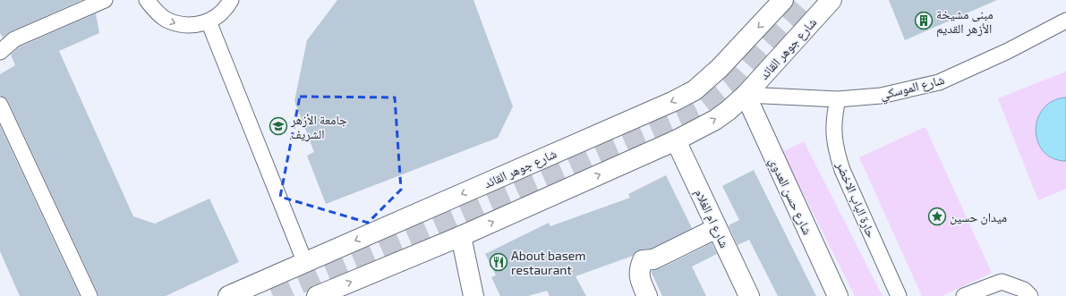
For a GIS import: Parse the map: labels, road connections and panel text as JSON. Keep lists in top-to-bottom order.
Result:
{
  "streets": {
    "main road": ["شارع جوهر القائد", "شارع حسن العدوي", "شارع ام الغلام"],
    "lane": ["شارع الموسكي", "حارة الباب الاخضر"]
  },
  "crossings": [
    ["شارع جوهر القائد", "شارع الموسكي"],
    ["شارع جوهر القائد", "شارع حسن العدوي"],
    ["شارع جوهر القائد", "شارع ام الغلام"],
    ["شارع الموسكي", "شارع حسن العدوي"],
    ["شارع الموسكي", "حارة الباب الاخضر"]
  ],
  "places": {
    "building": ["مبنى مشيخة الأزهر القديم"],
    "school or university": ["جامعة الأزهر الشريف"],
    "place": ["ميدان حسين"],
    "restaurant": ["About basem restaurant"]
  }
}
